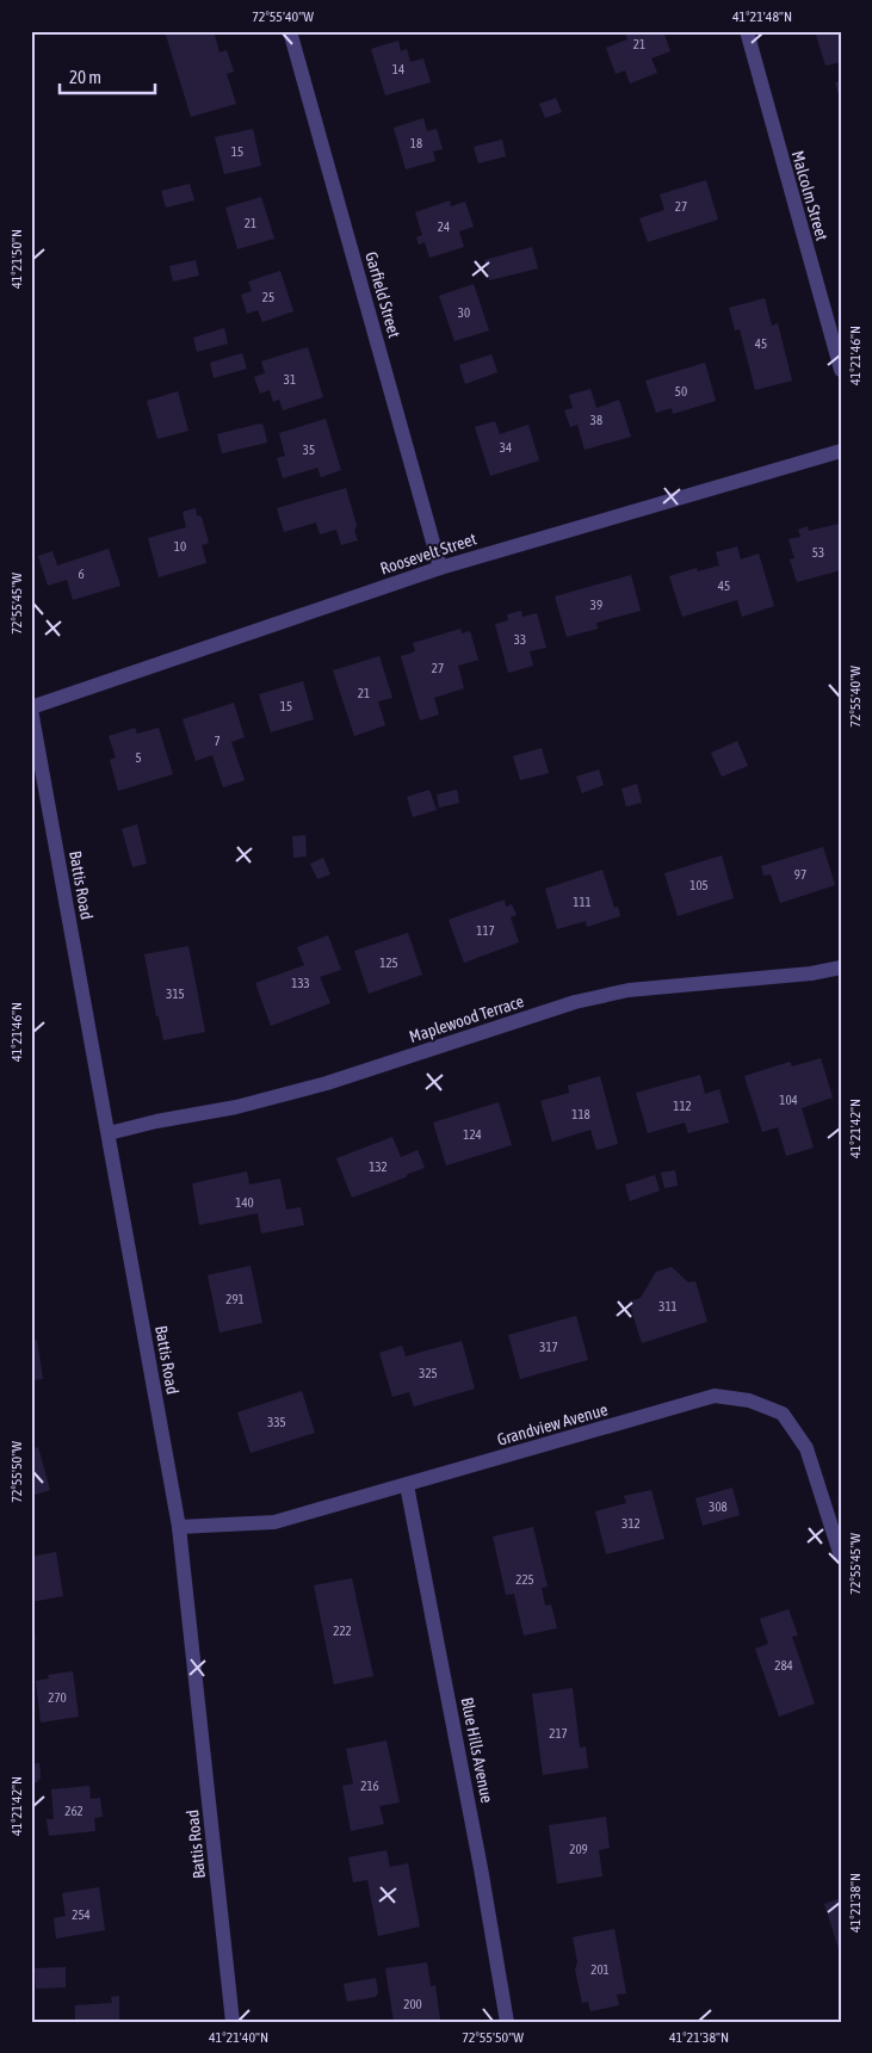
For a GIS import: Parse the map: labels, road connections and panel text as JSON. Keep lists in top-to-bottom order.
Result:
{
  "streets": {
    "street": [
      "Malcolm Street",
      "Garfield Street",
      "Roosevelt Street",
      "Battis Road",
      "Maplewood Terrace",
      "Grandview Avenue",
      "Blue Hills Avenue"
    ]
  },
  "crossings": [
    ["Garfield Street", "Roosevelt Street"],
    ["Roosevelt Street", "Battis Road"],
    ["Battis Road", "Maplewood Terrace"],
    ["Battis Road", "Grandview Avenue"],
    ["Grandview Avenue", "Blue Hills Avenue"]
  ],
  "house_numbers": [
    "21",
    "14",
    "18",
    "15",
    "27",
    "21",
    "24",
    "25",
    "30",
    "45",
    "31",
    "50",
    "38",
    "34",
    "35",
    "10",
    "53",
    "6",
    "45",
    "39",
    "33",
    "27",
    "21",
    "15",
    "7",
    "5",
    "97",
    "105",
    "111",
    "117",
    "125",
    "133",
    "315",
    "104",
    "112",
    "118",
    "124",
    "132",
    "140",
    "291",
    "311",
    "317",
    "325",
    "335",
    "308",
    "312",
    "225",
    "222",
    "284",
    "270",
    "217",
    "216",
    "262",
    "209",
    "254",
    "201",
    "200"
  ],
  "scale_bar": "20 m",
  "coordinates": [
    "72°55'40\"W",
    "41°21'48\"N",
    "41°21'50\"N",
    "41°21'46\"N",
    "72°55'45\"W",
    "41°21'42\"N",
    "72°55'50\"W",
    "41°21'38\"N",
    "41°21'40\"N"
  ]
}
